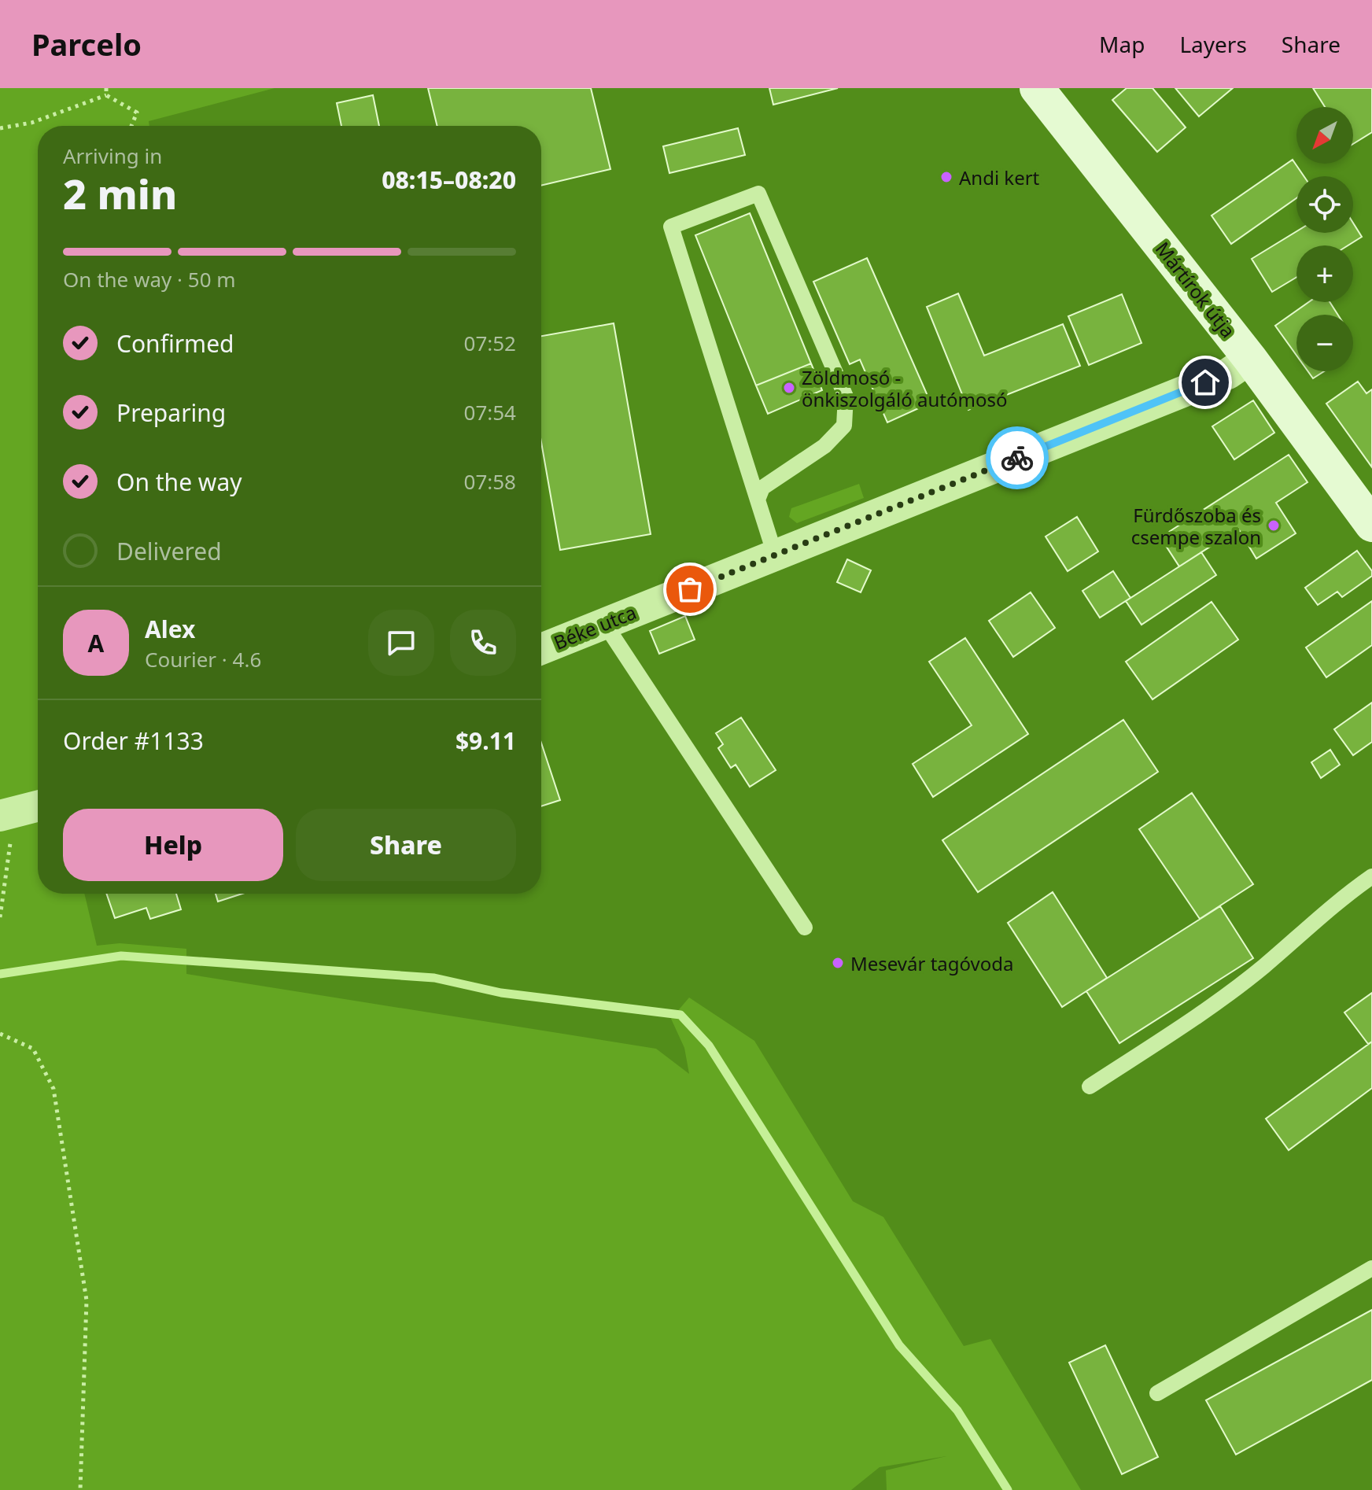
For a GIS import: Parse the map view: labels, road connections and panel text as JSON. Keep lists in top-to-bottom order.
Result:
{
  "streets": {
    "main road": ["Mártírok útja"],
    "street": ["Béke utca"]
  },
  "crossings": [
    ["Mártírok útja", "Béke utca"]
  ],
  "places": [
    "Andi kert",
    "Zöldmosó - önkiszolgáló autómosó",
    "Fürdőszoba és csempe szalon",
    "Mesevár tagóvoda"
  ],
  "north": "bottom left",
  "page": {
    "header": "Parcelo",
    "nav": ["Map", "Layers", "Share"],
    "map_buttons": ["+", "−"],
    "heading": ["2 min", "Arriving in", "08:15–08:20"],
    "panel": [
      "Alex",
      "Courier · 4.6",
      "Order #1133",
      "$9.11"
    ],
    "bar": "On the way · 50 m",
    "list": [
      ["Confirmed", "07:52"],
      ["Preparing", "07:54"],
      ["On the way", "07:58"],
      "Delivered"
    ],
    "round": "A",
    "buttons": ["Help", "Share"]
  }
}
